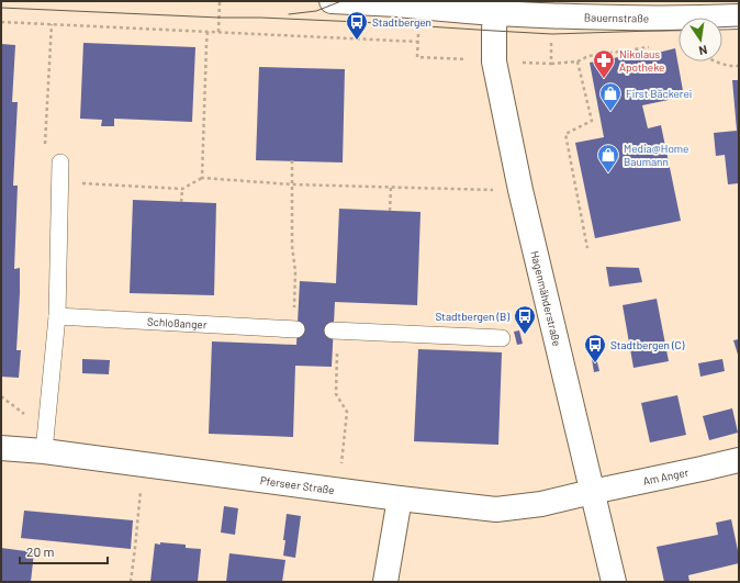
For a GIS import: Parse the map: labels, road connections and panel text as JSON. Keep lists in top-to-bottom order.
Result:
{
  "streets": {
    "street": [
      "Bauernstraße",
      "Hagenmähderstraße",
      "Am Anger",
      "Pferseer Straße"
    ],
    "lane": ["Schloßanger"]
  },
  "crossings": [
    ["Bauernstraße", "Hagenmähderstraße"],
    ["Hagenmähderstraße", "Am Anger"],
    ["Hagenmähderstraße", "Pferseer Straße"],
    ["Am Anger", "Pferseer Straße"]
  ],
  "places": {
    "bus stop": ["Stadtbergen", "Stadtbergen (B)", "Stadtbergen (C)"],
    "pharmacy": ["Nikolaus Apotheke"],
    "shop": ["First Bäckerei", "Media@Home Baumann"]
  },
  "scale_bar": "20 m",
  "north": "bottom"
}
